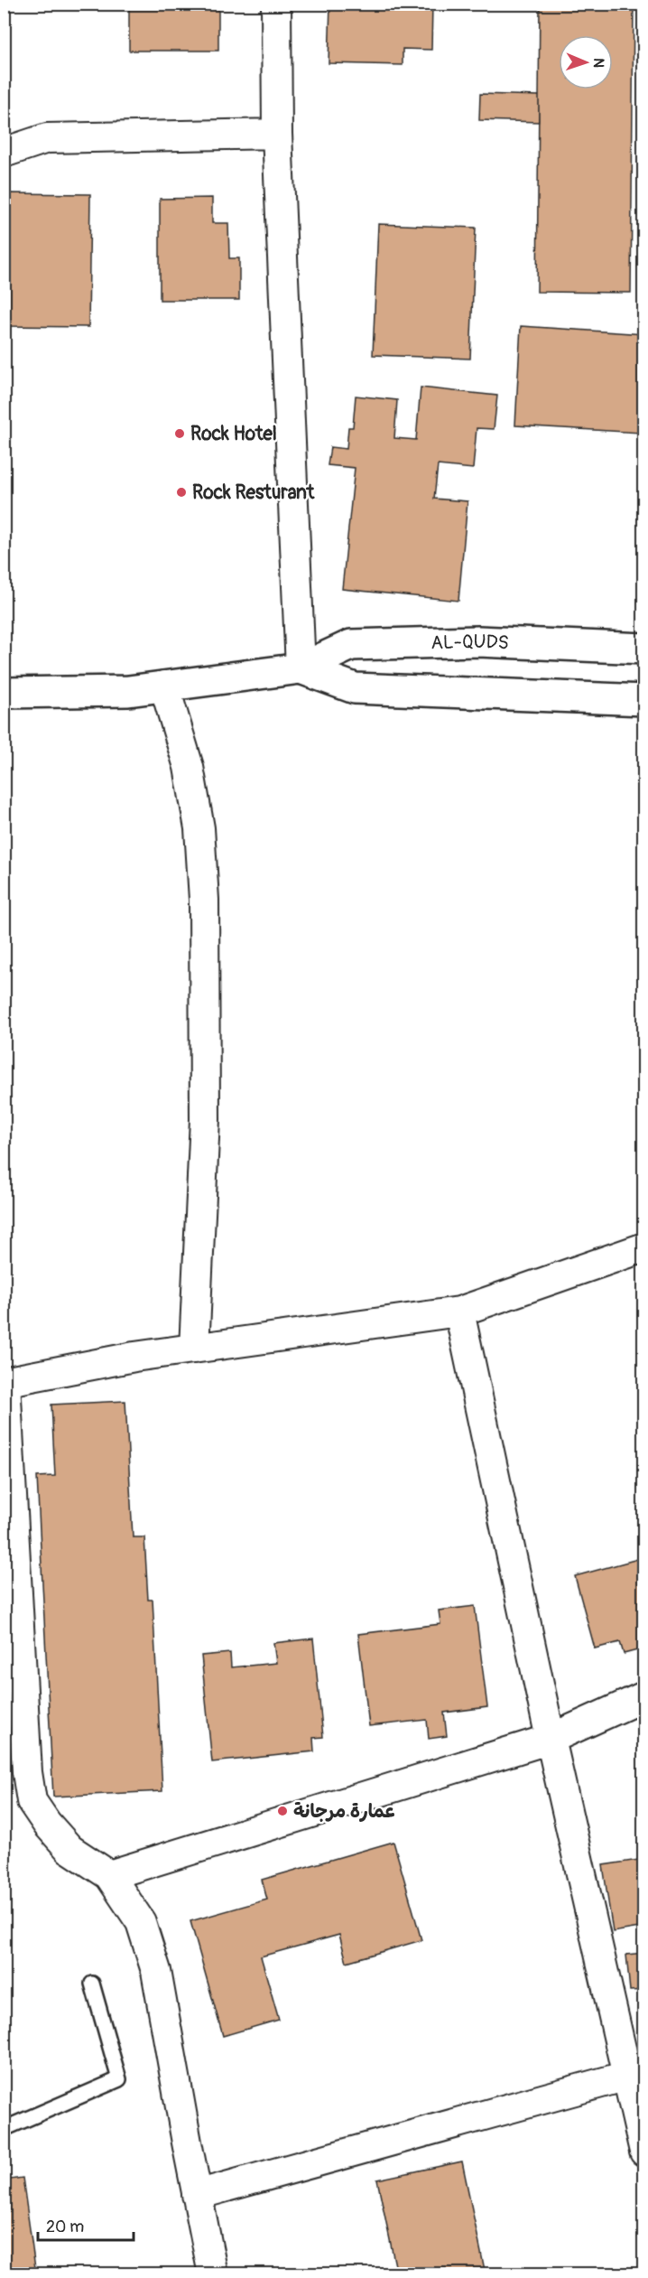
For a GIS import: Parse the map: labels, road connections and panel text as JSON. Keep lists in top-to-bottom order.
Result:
{
  "streets": {
    "street": ["AL-QUDS"]
  },
  "places": ["Rock Hotel", "Rock Resturant", "عمارة مرجانة"],
  "scale_bar": "20 m",
  "north": "right"
}
